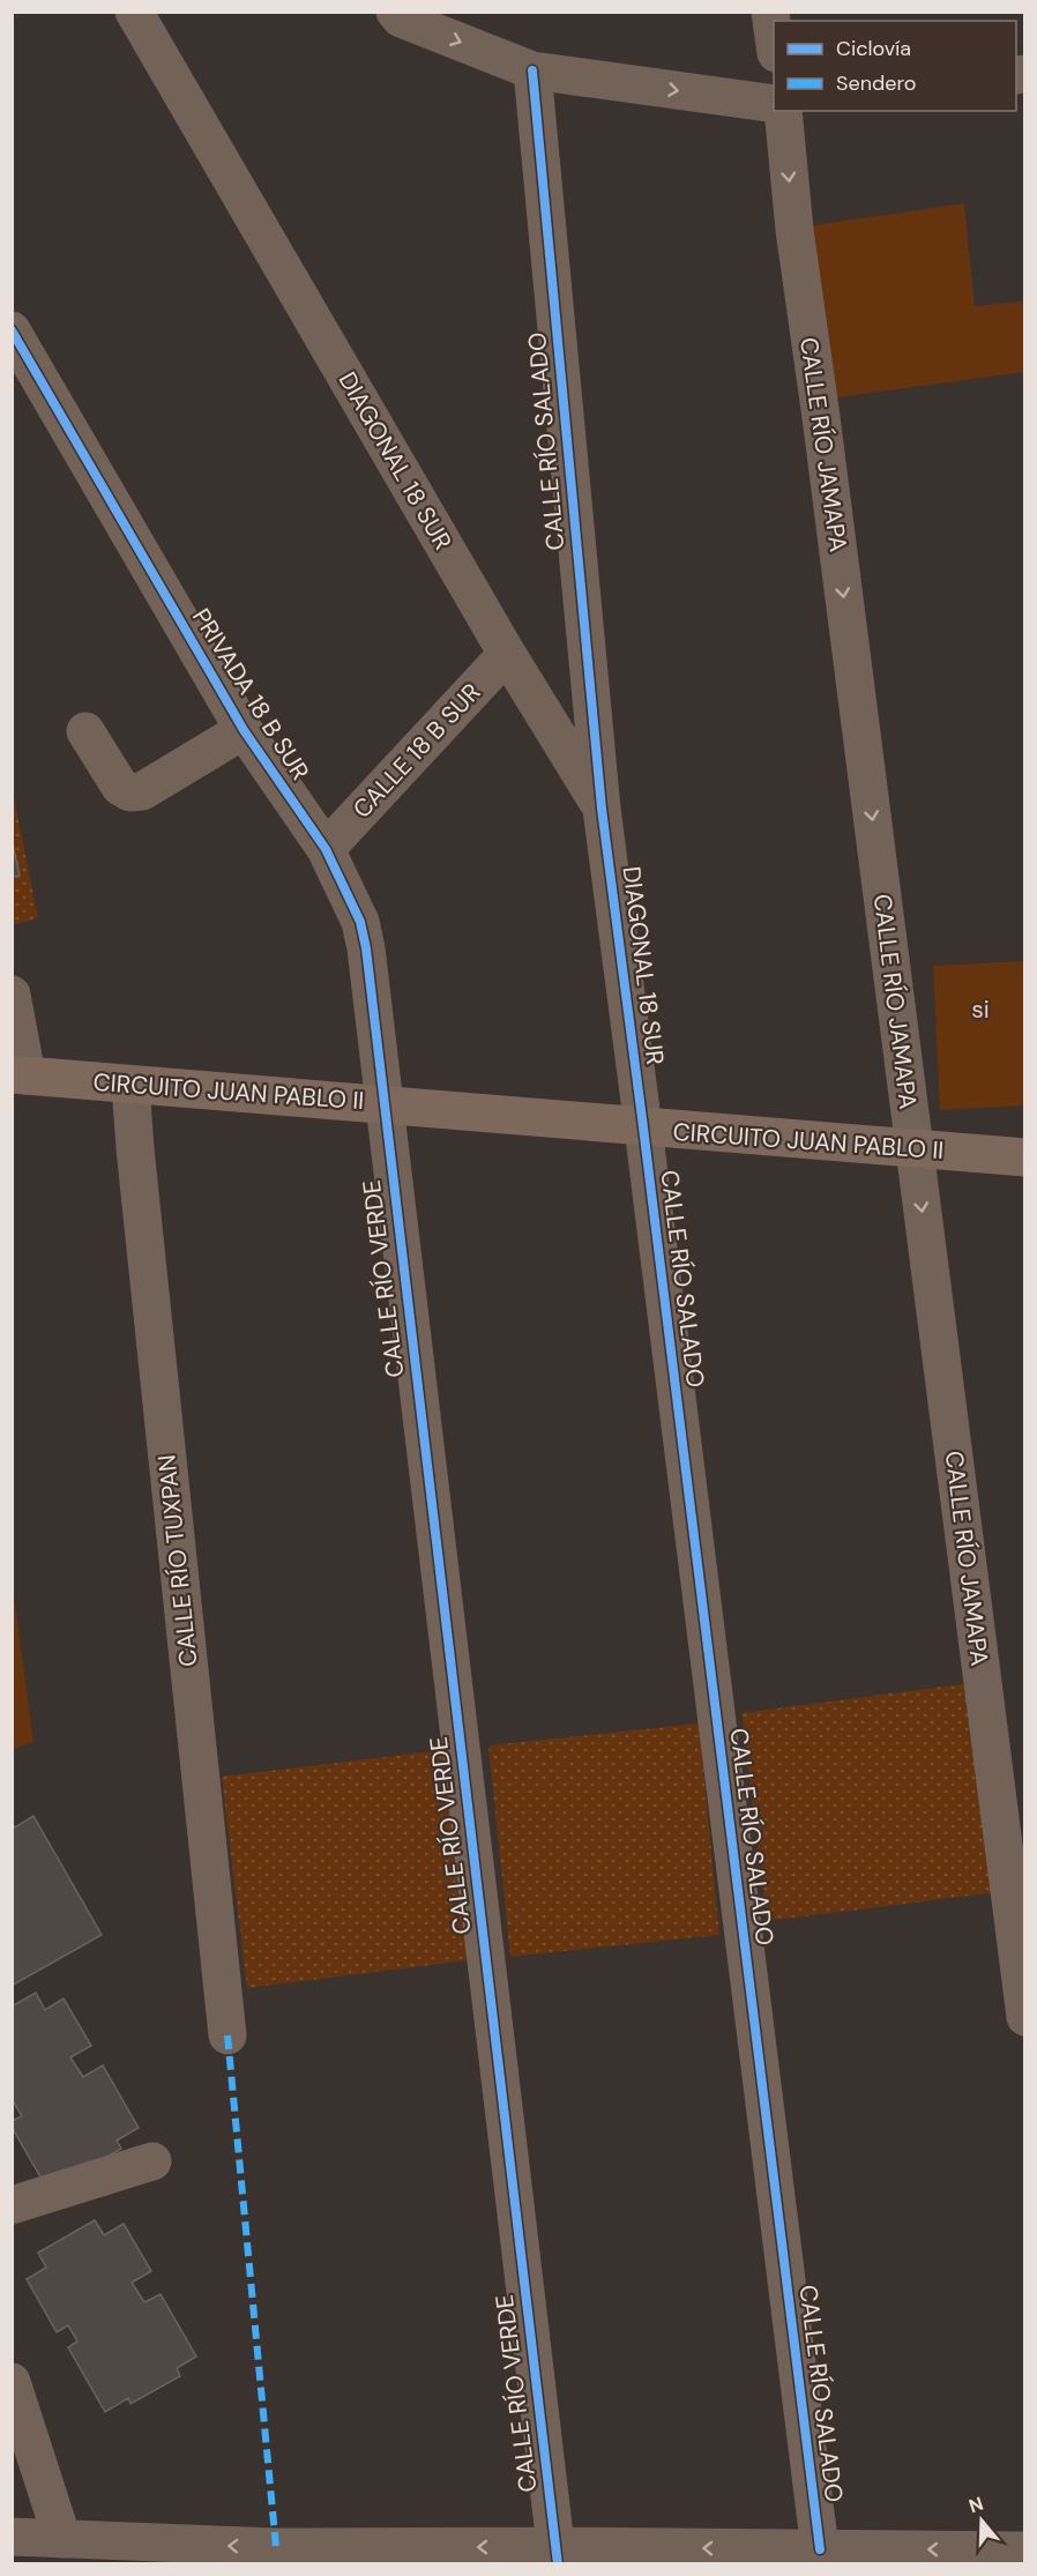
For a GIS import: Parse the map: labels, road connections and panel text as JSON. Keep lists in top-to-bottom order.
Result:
{
  "streets": {
    "main road": ["CIRCUITO JUAN PABLO II"],
    "street": [
      "CALLE RÍO SALADO",
      "CALLE RÍO JAMAPA",
      "DIAGONAL 18 SUR",
      "PRIVADA 18 B SUR",
      "CALLE 18 B SUR",
      "CALLE RÍO VERDE",
      "CALLE RÍO TUXPAN"
    ]
  },
  "crossings": [
    ["CALLE RÍO SALADO", "DIAGONAL 18 SUR"],
    ["CALLE RÍO SALADO", "CIRCUITO JUAN PABLO II"],
    ["CALLE RÍO JAMAPA", "CIRCUITO JUAN PABLO II"],
    ["DIAGONAL 18 SUR", "CALLE 18 B SUR"],
    ["DIAGONAL 18 SUR", "CIRCUITO JUAN PABLO II"],
    ["PRIVADA 18 B SUR", "CALLE 18 B SUR"],
    ["PRIVADA 18 B SUR", "CIRCUITO JUAN PABLO II"],
    ["PRIVADA 18 B SUR", "CALLE RÍO VERDE"],
    ["CIRCUITO JUAN PABLO II", "CALLE RÍO VERDE"],
    ["CIRCUITO JUAN PABLO II", "CALLE RÍO TUXPAN"]
  ],
  "one_way": ["CALLE RÍO JAMAPA"],
  "parks": ["si"],
  "legend": ["Ciclovía", "Sendero"],
  "north": "top"
}
